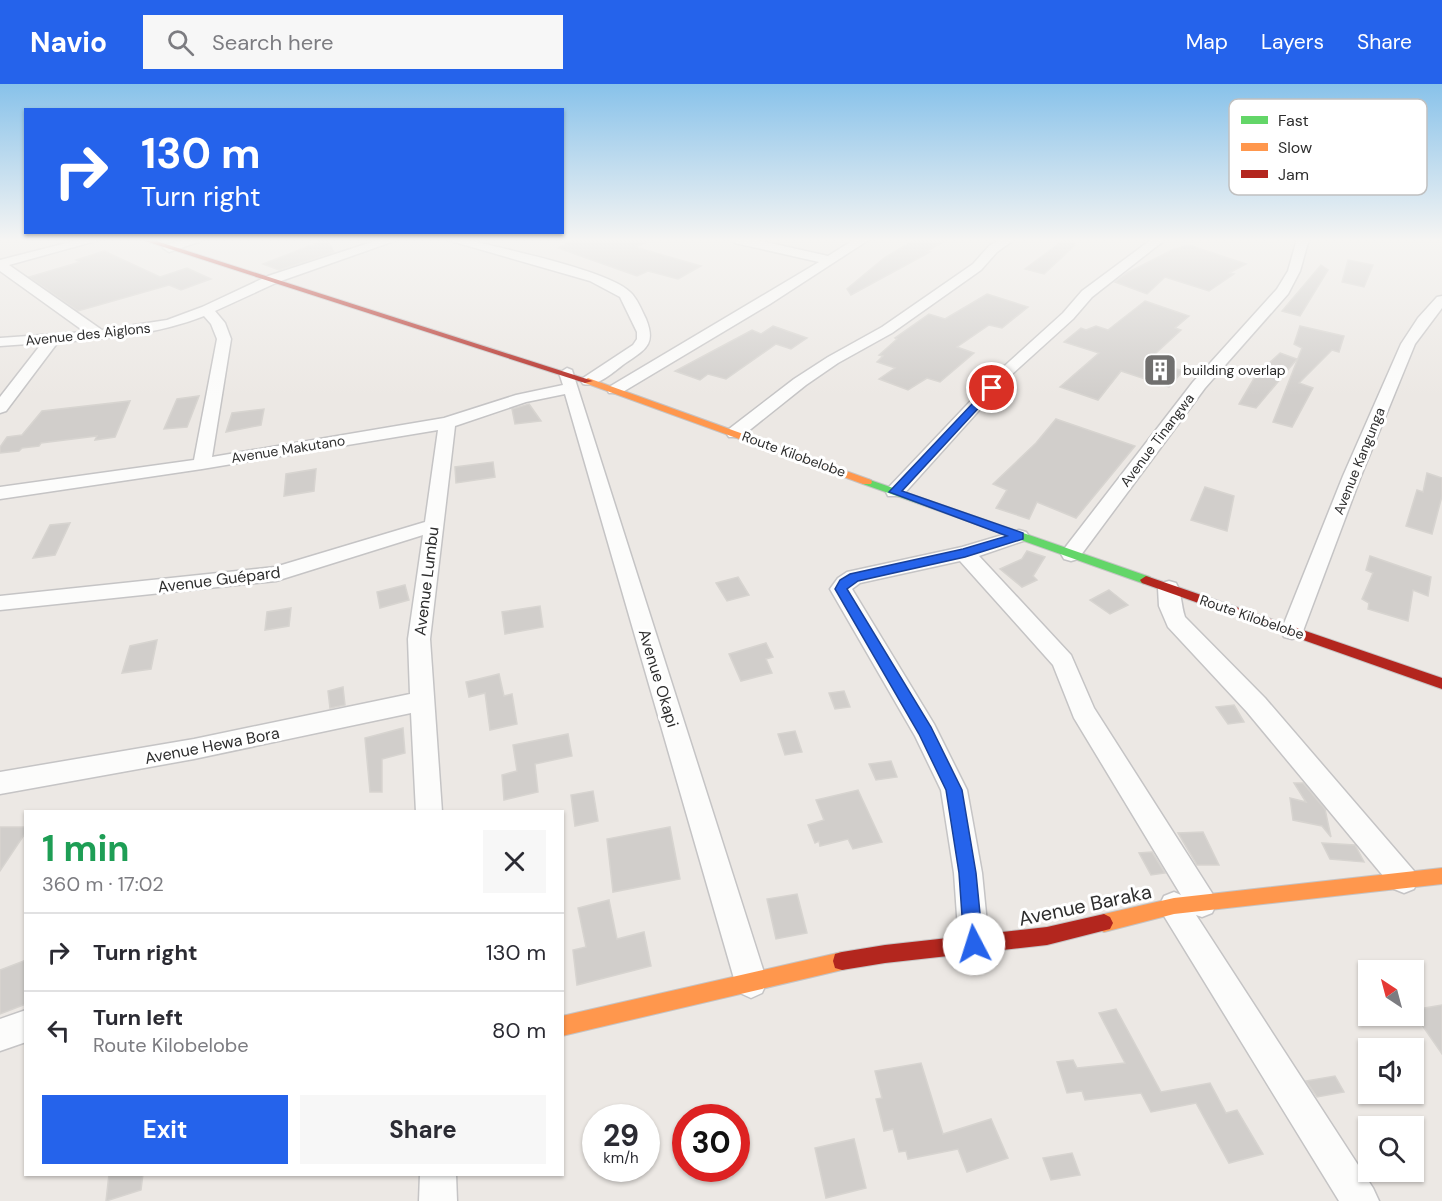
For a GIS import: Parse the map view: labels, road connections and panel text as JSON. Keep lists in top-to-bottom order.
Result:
{
  "streets": {
    "street": [
      "Avenue des Aiglons",
      "Avenue Tinangwa",
      "Avenue Makutano",
      "Route Kilobelobe",
      "Avenue Kangunga",
      "Avenue Guépard",
      "Avenue Lumbu",
      "Avenue Okapi",
      "Avenue Hewa Bora",
      "Avenue Baraka"
    ]
  },
  "crossings": [
    ["Avenue Tinangwa", "Route Kilobelobe"],
    ["Avenue Makutano", "Route Kilobelobe"],
    ["Avenue Makutano", "Avenue Lumbu"],
    ["Avenue Makutano", "Avenue Okapi"],
    ["Route Kilobelobe", "Avenue Kangunga"],
    ["Route Kilobelobe", "Avenue Okapi"],
    ["Avenue Guépard", "Avenue Lumbu"],
    ["Avenue Lumbu", "Avenue Hewa Bora"],
    ["Avenue Okapi", "Avenue Baraka"]
  ],
  "places": {
    "building": ["building overlap"]
  },
  "legend": ["Fast", "Slow", "Jam"],
  "north": "top left",
  "page": {
    "header": "Navio",
    "search": "Search here",
    "nav": ["Map", "Layers", "Share"],
    "turn": ["130 m", "Turn right"],
    "heading": ["1 min", "360 m · 17:02"],
    "list": [
      {
        "name": "Turn right",
        "value": "130 m"
      },
      {
        "name": "Turn left",
        "note": "Route Kilobelobe",
        "value": "80 m"
      }
    ],
    "buttons": ["Exit", "Share"],
    "speed": "29 km/h",
    "limit": "30"
  }
}
